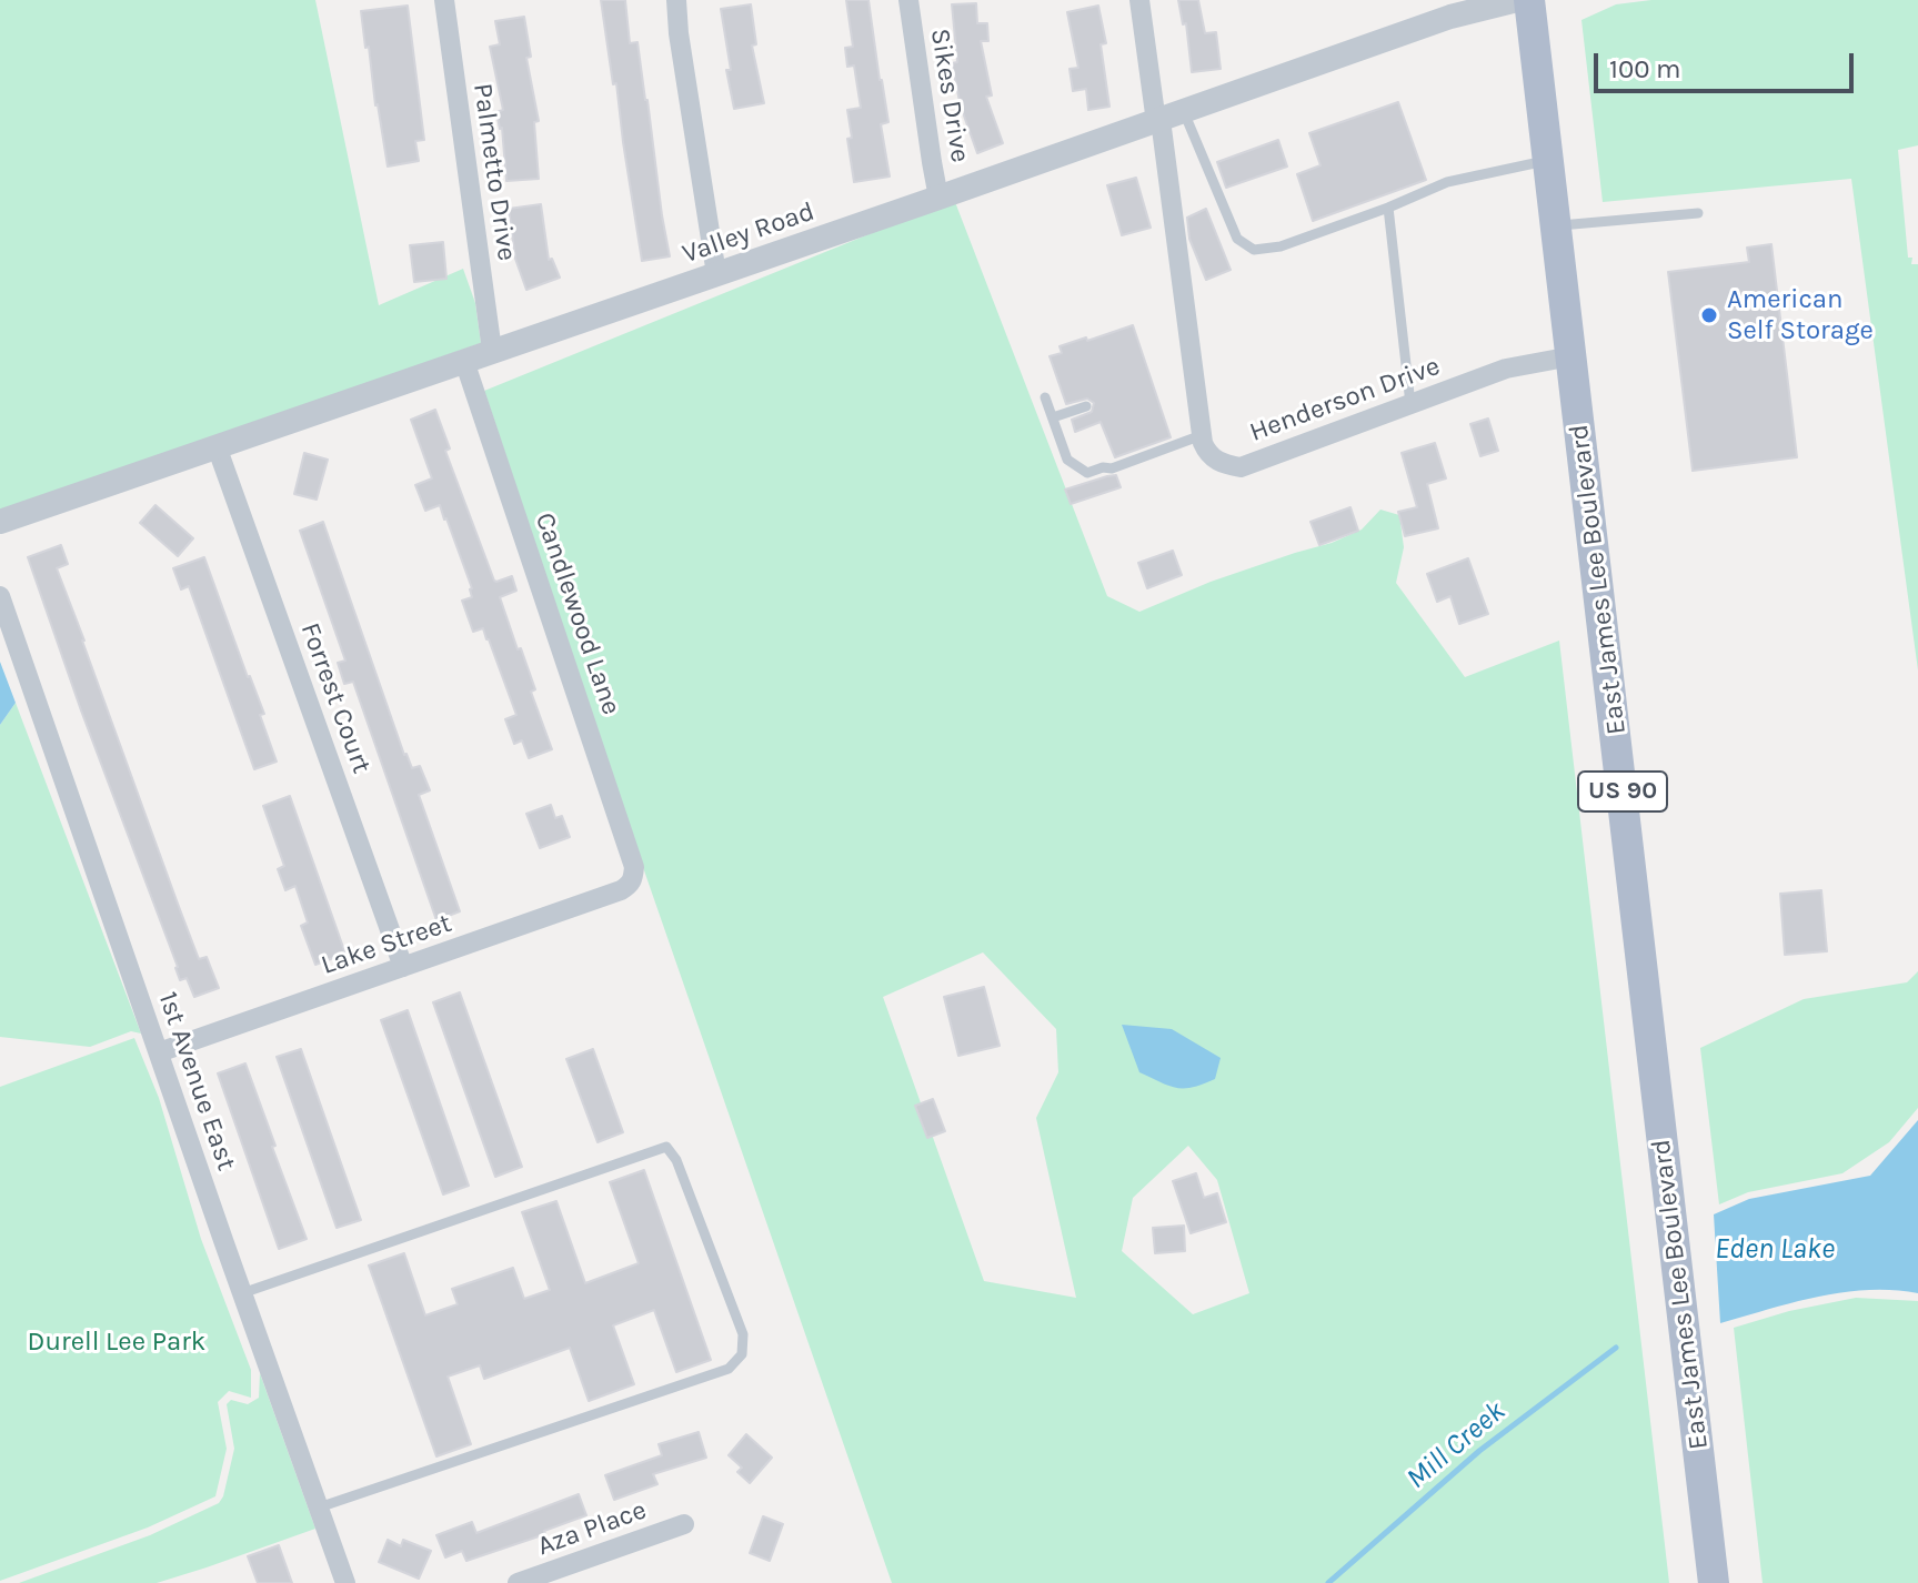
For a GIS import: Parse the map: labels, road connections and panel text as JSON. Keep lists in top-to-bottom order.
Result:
{
  "streets": {
    "main road": ["East James Lee Boulevard", "US 90"],
    "street": [
      "Sikes Drive",
      "Palmetto Drive",
      "Valley Road",
      "Henderson Drive",
      "Candlewood Lane",
      "Forrest Court",
      "Lake Street",
      "1st Avenue East",
      "Aza Place"
    ]
  },
  "crossings": [
    ["Sikes Drive", "Valley Road"],
    ["Palmetto Drive", "Valley Road"],
    ["Valley Road", "Candlewood Lane"],
    ["Valley Road", "Forrest Court"],
    ["Henderson Drive", "East James Lee Boulevard"],
    ["Candlewood Lane", "Lake Street"],
    ["Forrest Court", "Lake Street"],
    ["Lake Street", "1st Avenue East"]
  ],
  "water": ["Eden Lake", "Mill Creek"],
  "parks": ["Durell Lee Park"],
  "places": ["American Self Storage"],
  "scale_bar": "100 m"
}
